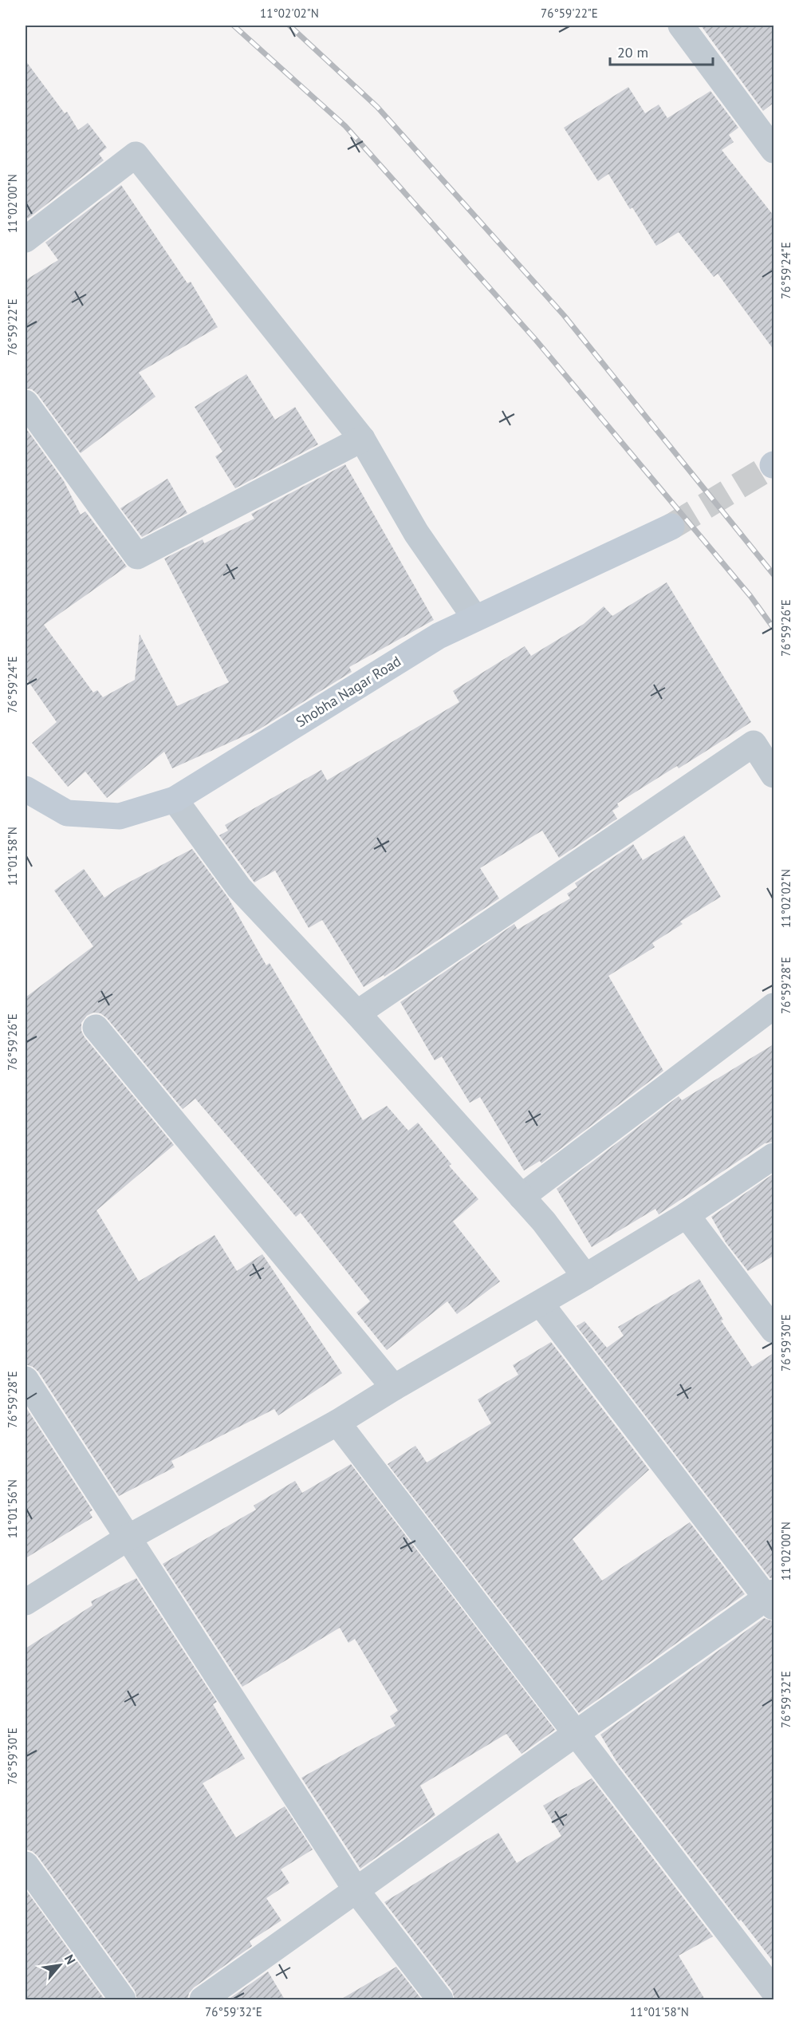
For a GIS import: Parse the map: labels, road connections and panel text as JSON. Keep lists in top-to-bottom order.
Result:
{
  "streets": {
    "street": ["Shobha Nagar Road"]
  },
  "scale_bar": "20 m",
  "north": "top right",
  "coordinates": [
    "11°02'02\"N",
    "76°59'22\"E",
    "11°02'00\"N",
    "76°59'24\"E",
    "76°59'26\"E",
    "11°01'58\"N",
    "76°59'28\"E",
    "76°59'30\"E",
    "11°01'56\"N",
    "76°59'32\"E"
  ]
}
